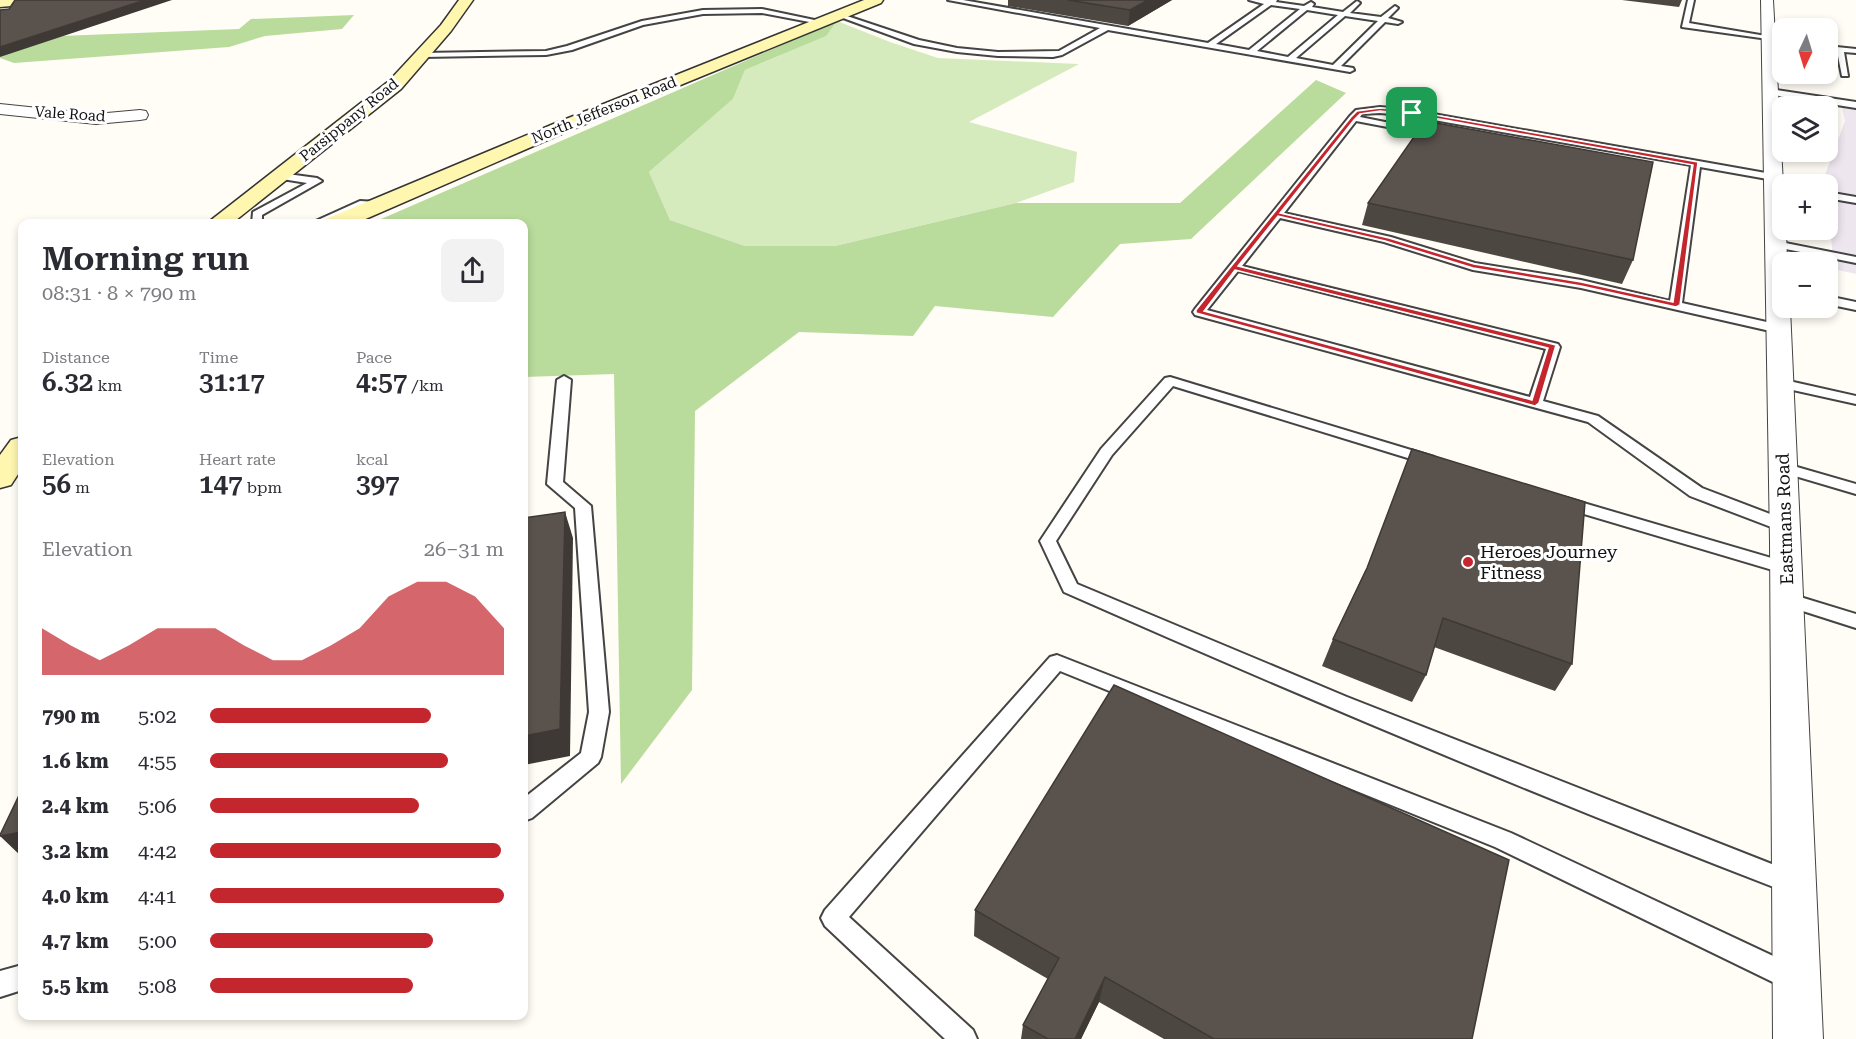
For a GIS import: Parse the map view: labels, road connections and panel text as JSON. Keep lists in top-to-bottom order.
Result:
{
  "streets": {
    "street": [
      "North Jefferson Road",
      "Vale Road",
      "Parsippany Road",
      "Eastmans Road"
    ]
  },
  "places": ["Heroes Journey Fitness"],
  "north": "bottom",
  "page": {
    "map_buttons": ["+", "−"],
    "heading": ["Morning run", "08:31 · 8 × 790 m"],
    "stats": [
      ["Distance", "6.32 km"],
      ["Time", "31:17"],
      ["Pace", "4:57 /km"],
      ["Elevation", "56 m"],
      ["Heart rate", "147 bpm"],
      ["kcal", "397"]
    ],
    "chart": ["Elevation", "26–31 m"],
    "list": [
      {
        "name": "790 m",
        "note": "5:02"
      },
      {
        "name": "1.6 km",
        "note": "4:55"
      },
      {
        "name": "2.4 km",
        "note": "5:06"
      },
      {
        "name": "3.2 km",
        "note": "4:42"
      },
      {
        "name": "4.0 km",
        "note": "4:41"
      },
      {
        "name": "4.7 km",
        "note": "5:00"
      },
      {
        "name": "5.5 km",
        "note": "5:08"
      }
    ]
  }
}
